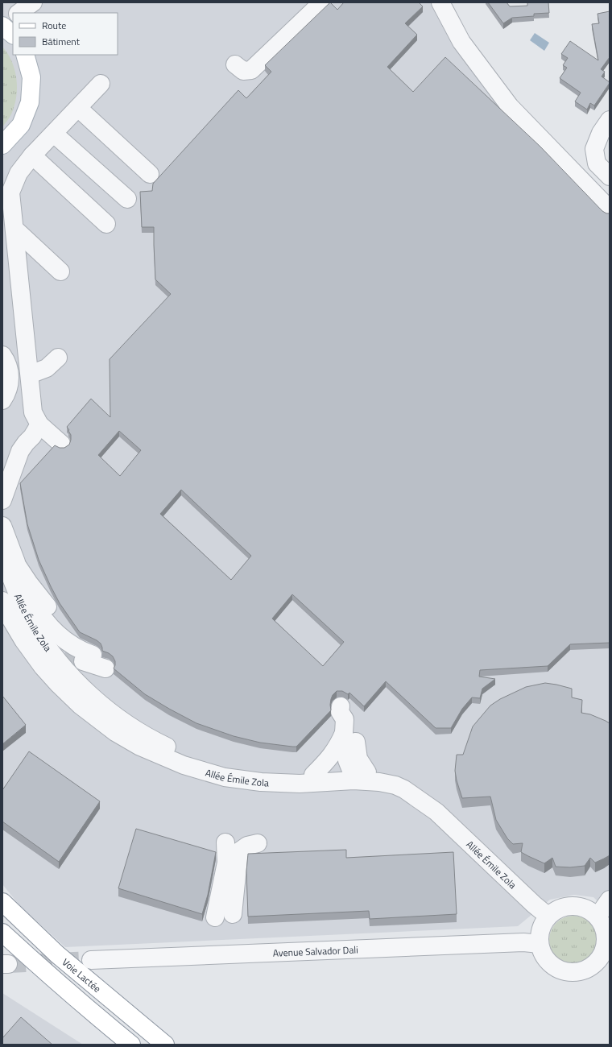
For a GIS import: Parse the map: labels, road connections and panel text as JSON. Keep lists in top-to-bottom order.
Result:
{
  "streets": {
    "main road": ["Voie Lactée"],
    "street": ["Allée Émile Zola", "Avenue Salvador Dali"]
  },
  "crossings": [
    ["Allée Émile Zola", "Avenue Salvador Dali"]
  ],
  "legend": ["Route", "Bâtiment"]
}
